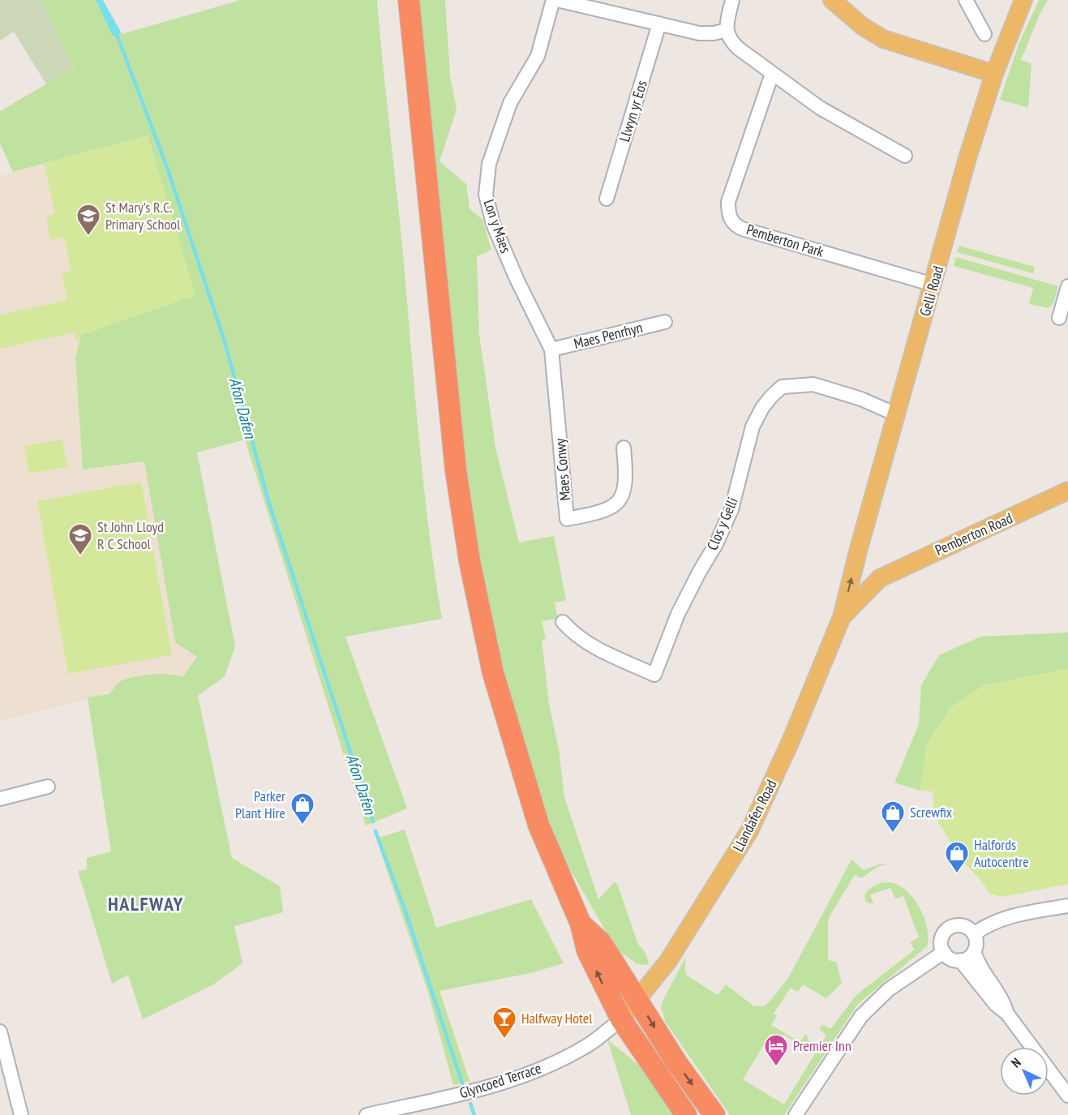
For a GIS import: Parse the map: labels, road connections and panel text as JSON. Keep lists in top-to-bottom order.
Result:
{
  "streets": {
    "main road": ["Gelli Road", "Pemberton Road", "Llandafen Road"],
    "street": [
      "Llwyn yr Eos",
      "Lon y Maes",
      "Pemberton Park",
      "Maes Penrhyn",
      "Maes Conwy",
      "Clos y Gelli",
      "Glyncoed Terrace"
    ]
  },
  "crossings": [
    ["Lon y Maes", "Maes Penrhyn"],
    ["Lon y Maes", "Maes Conwy"],
    ["Pemberton Park", "Gelli Road"],
    ["Gelli Road", "Clos y Gelli"],
    ["Gelli Road", "Llandafen Road"],
    ["Llandafen Road", "Glyncoed Terrace"]
  ],
  "districts": ["HALFWAY"],
  "water": ["Afon Dafen"],
  "places": {
    "school or university": ["St Mary's R.C. Primary School", "St John Lloyd R C School"],
    "shop": ["Parker Plant Hire", "Screwfix", "Halfords Autocentre"],
    "bar": ["Halfway Hotel"],
    "hotel": ["Premier Inn"]
  },
  "north": "top left"
}
